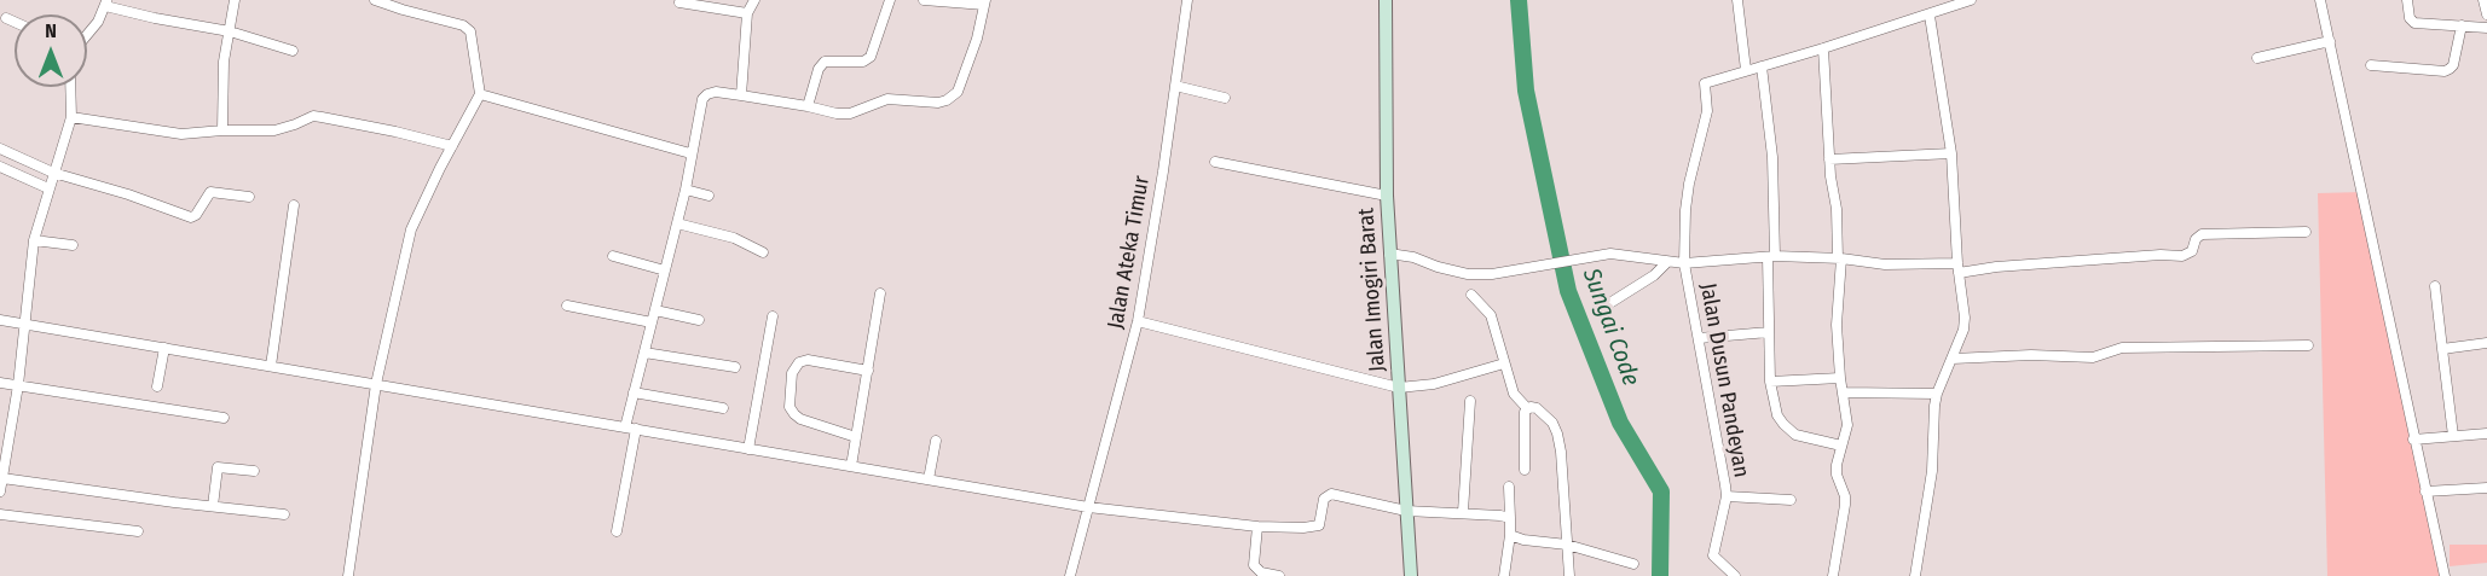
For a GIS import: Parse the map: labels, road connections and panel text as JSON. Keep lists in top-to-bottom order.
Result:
{
  "streets": {
    "main road": ["Jalan Imogiri Barat"],
    "street": ["Jalan Ateka Timur", "Jalan Dusun Pandeyan"]
  },
  "crossings": [
    ["Jalan Imogiri Barat", "Jalan Dusun Pandeyan"]
  ],
  "water": ["Sungai Code"],
  "north": "top"
}
